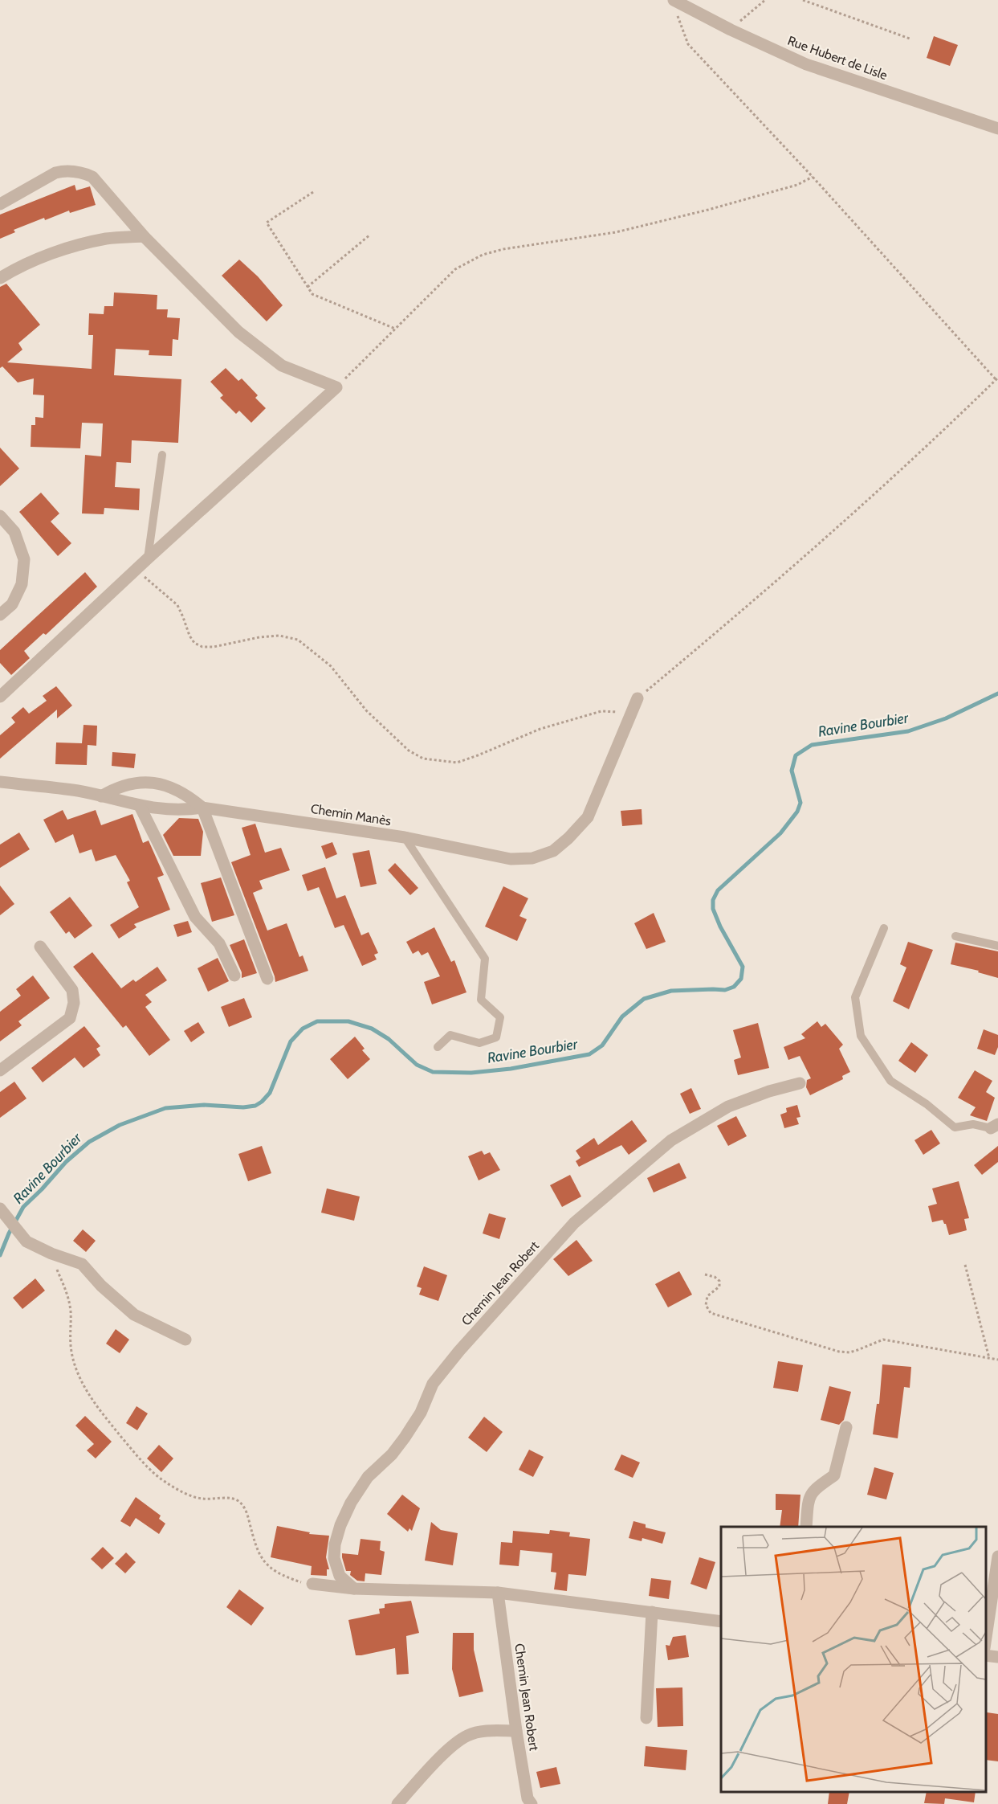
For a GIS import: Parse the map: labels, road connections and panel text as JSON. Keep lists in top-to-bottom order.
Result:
{
  "streets": {
    "street": ["Rue Hubert de Lisle", "Chemin Manès", "Chemin Jean Robert"]
  },
  "water": ["Ravine Bourbier"]
}
